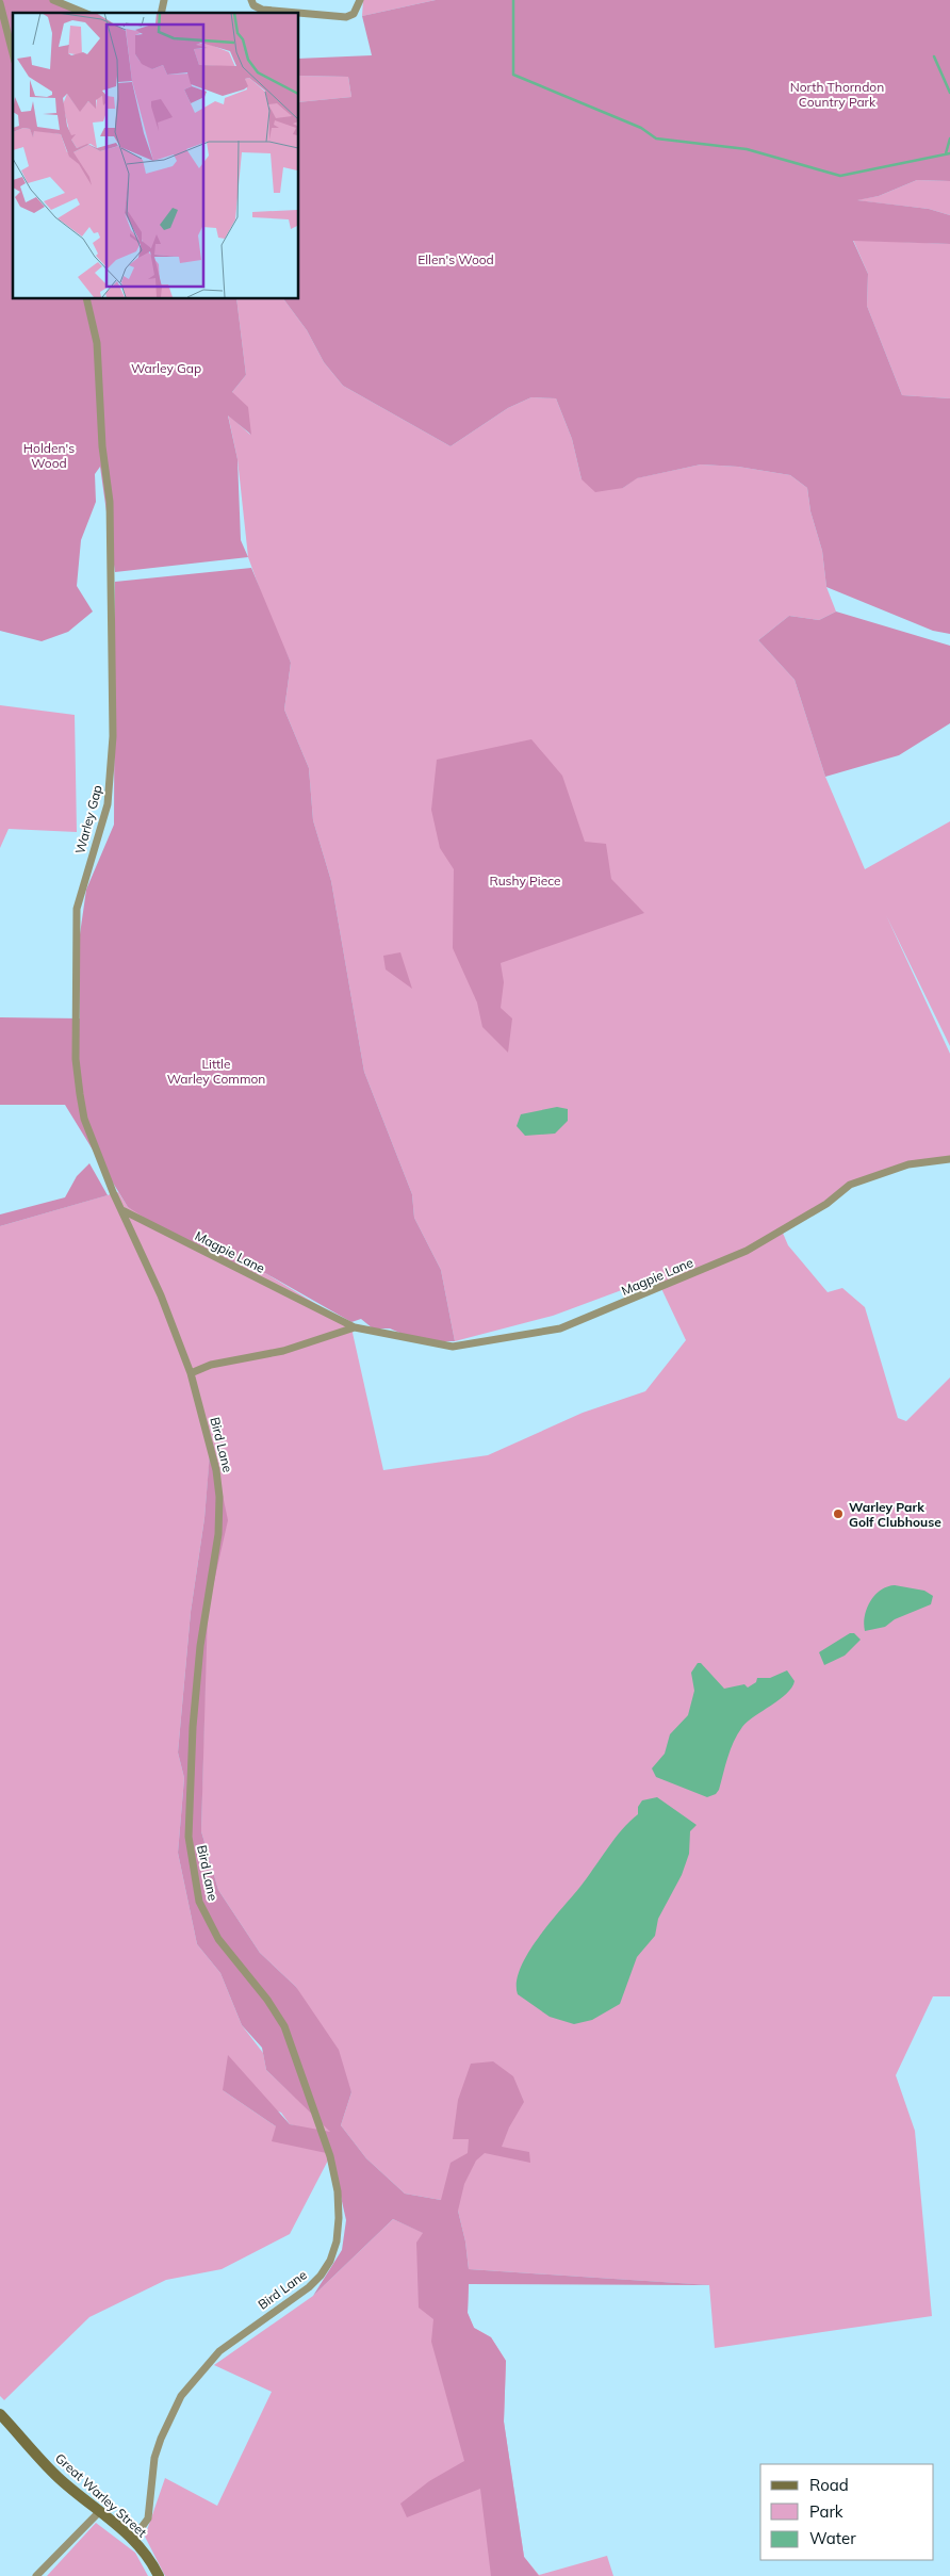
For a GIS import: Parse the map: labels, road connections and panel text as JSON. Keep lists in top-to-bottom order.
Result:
{
  "streets": {
    "main road": ["Great Warley Street"],
    "street": ["Warley Gap", "Magpie Lane", "Bird Lane"]
  },
  "crossings": [
    ["Warley Gap", "Magpie Lane"],
    ["Warley Gap", "Bird Lane"],
    ["Magpie Lane", "Bird Lane"],
    ["Bird Lane", "Great Warley Street"]
  ],
  "parks": [
    "North Thorndon Country Park",
    "Ellen's Wood",
    "Warley Gap",
    "Holden's Wood",
    "Rushy Piece",
    "Little Warley Common"
  ],
  "places": ["Warley Park Golf Clubhouse"],
  "legend": ["Road", "Park", "Water"]
}
